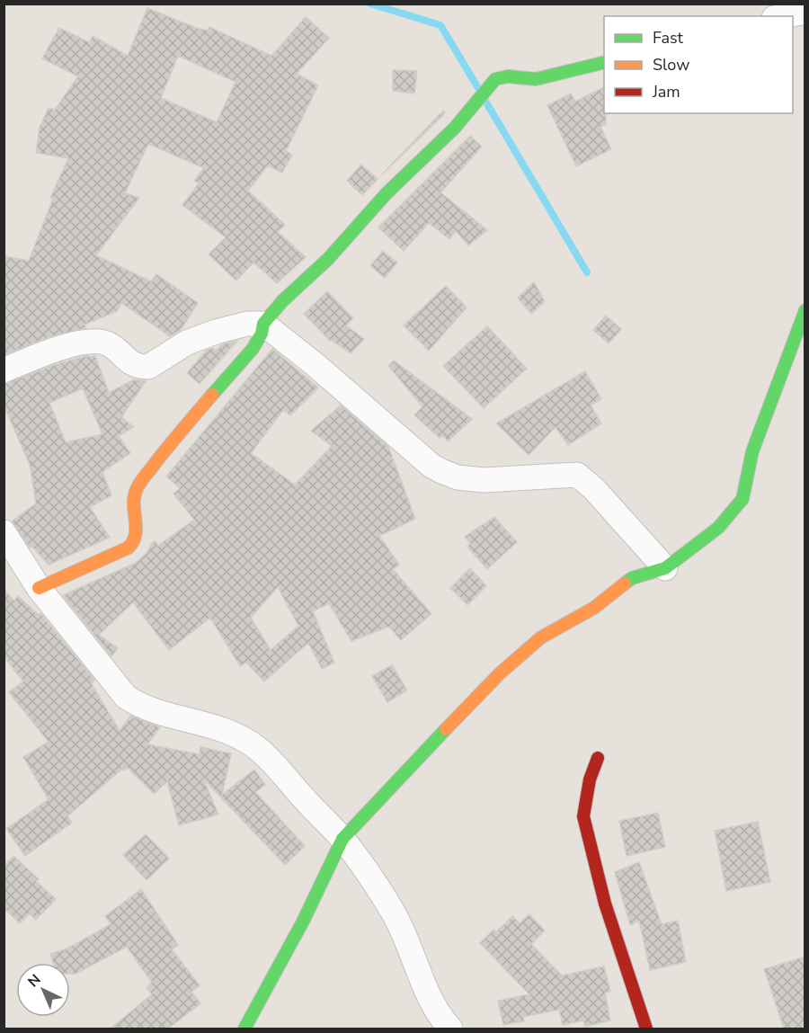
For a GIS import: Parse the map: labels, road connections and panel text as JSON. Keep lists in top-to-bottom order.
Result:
{
  "legend": ["Fast", "Slow", "Jam"],
  "north": "top left"
}
